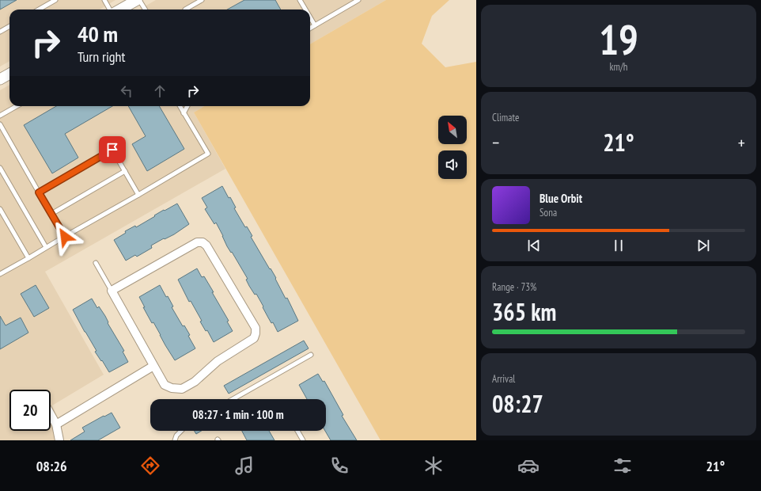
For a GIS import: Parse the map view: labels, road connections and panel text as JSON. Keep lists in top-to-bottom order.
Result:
{
  "north": "top left",
  "page": {
    "tile": [
      ["19", "km/h"],
      "Climate",
      ["Range · 73%", "365 km"],
      ["Arrival", "08:27"]
    ],
    "turn": ["40 m", "Turn right"],
    "heat": ["−", "21°", "+"],
    "song": ["Blue Orbit", "Sona"],
    "limit": "20",
    "trip": "08:27 · 1 min · 100 m",
    "tabs": ["08:26", "21°"]
  }
}
